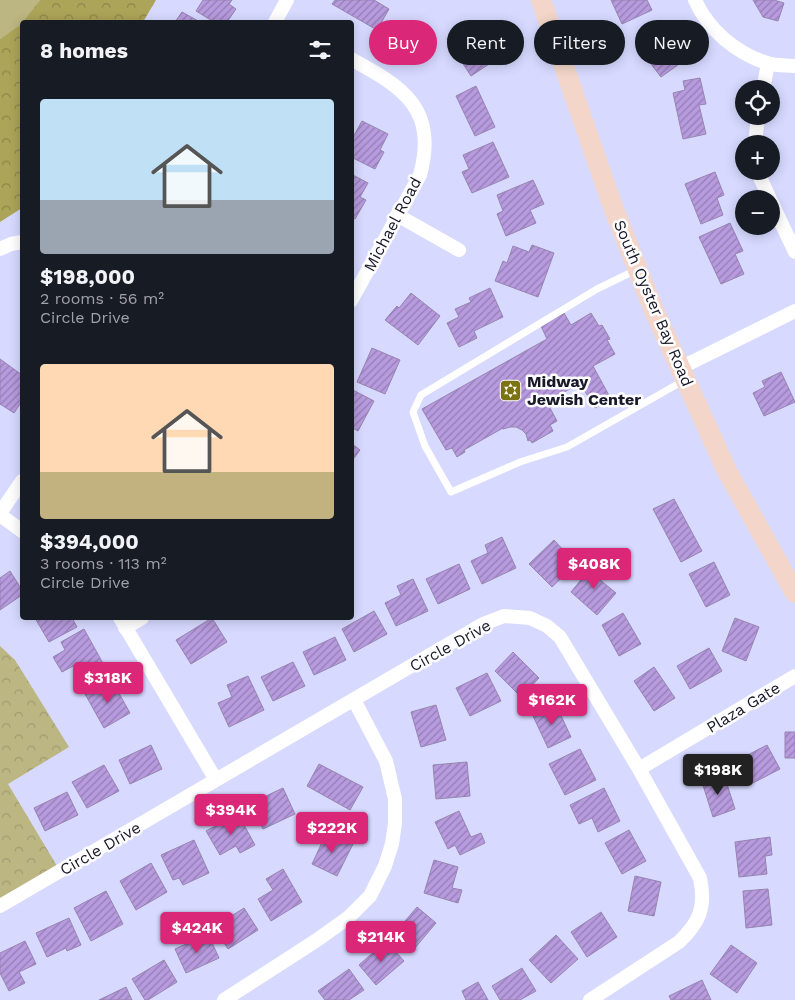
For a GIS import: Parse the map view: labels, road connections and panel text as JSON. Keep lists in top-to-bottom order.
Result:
{
  "streets": {
    "main road": ["South Oyster Bay Road"],
    "street": ["Michael Road", "Circle Drive", "Plaza Gate"]
  },
  "crossings": [
    ["Circle Drive", "Plaza Gate"]
  ],
  "places": {
    "synagogue": ["Midway Jewish Center"]
  },
  "page": {
    "chip": [
      "Buy",
      "Rent",
      "Filters",
      "New"
    ],
    "heading": "8 homes",
    "map_buttons": ["+", "−"],
    "list": [
      {
        "name": "$198,000",
        "note": "2 rooms · 56 m² · Circle Drive"
      },
      {
        "name": "$394,000",
        "note": "3 rooms · 113 m² · Circle Drive"
      }
    ],
    "price": [
      "$408K",
      "$318K",
      "$162K",
      "$198K",
      "$394K",
      "$222K",
      "$424K",
      "$214K"
    ]
  }
}
